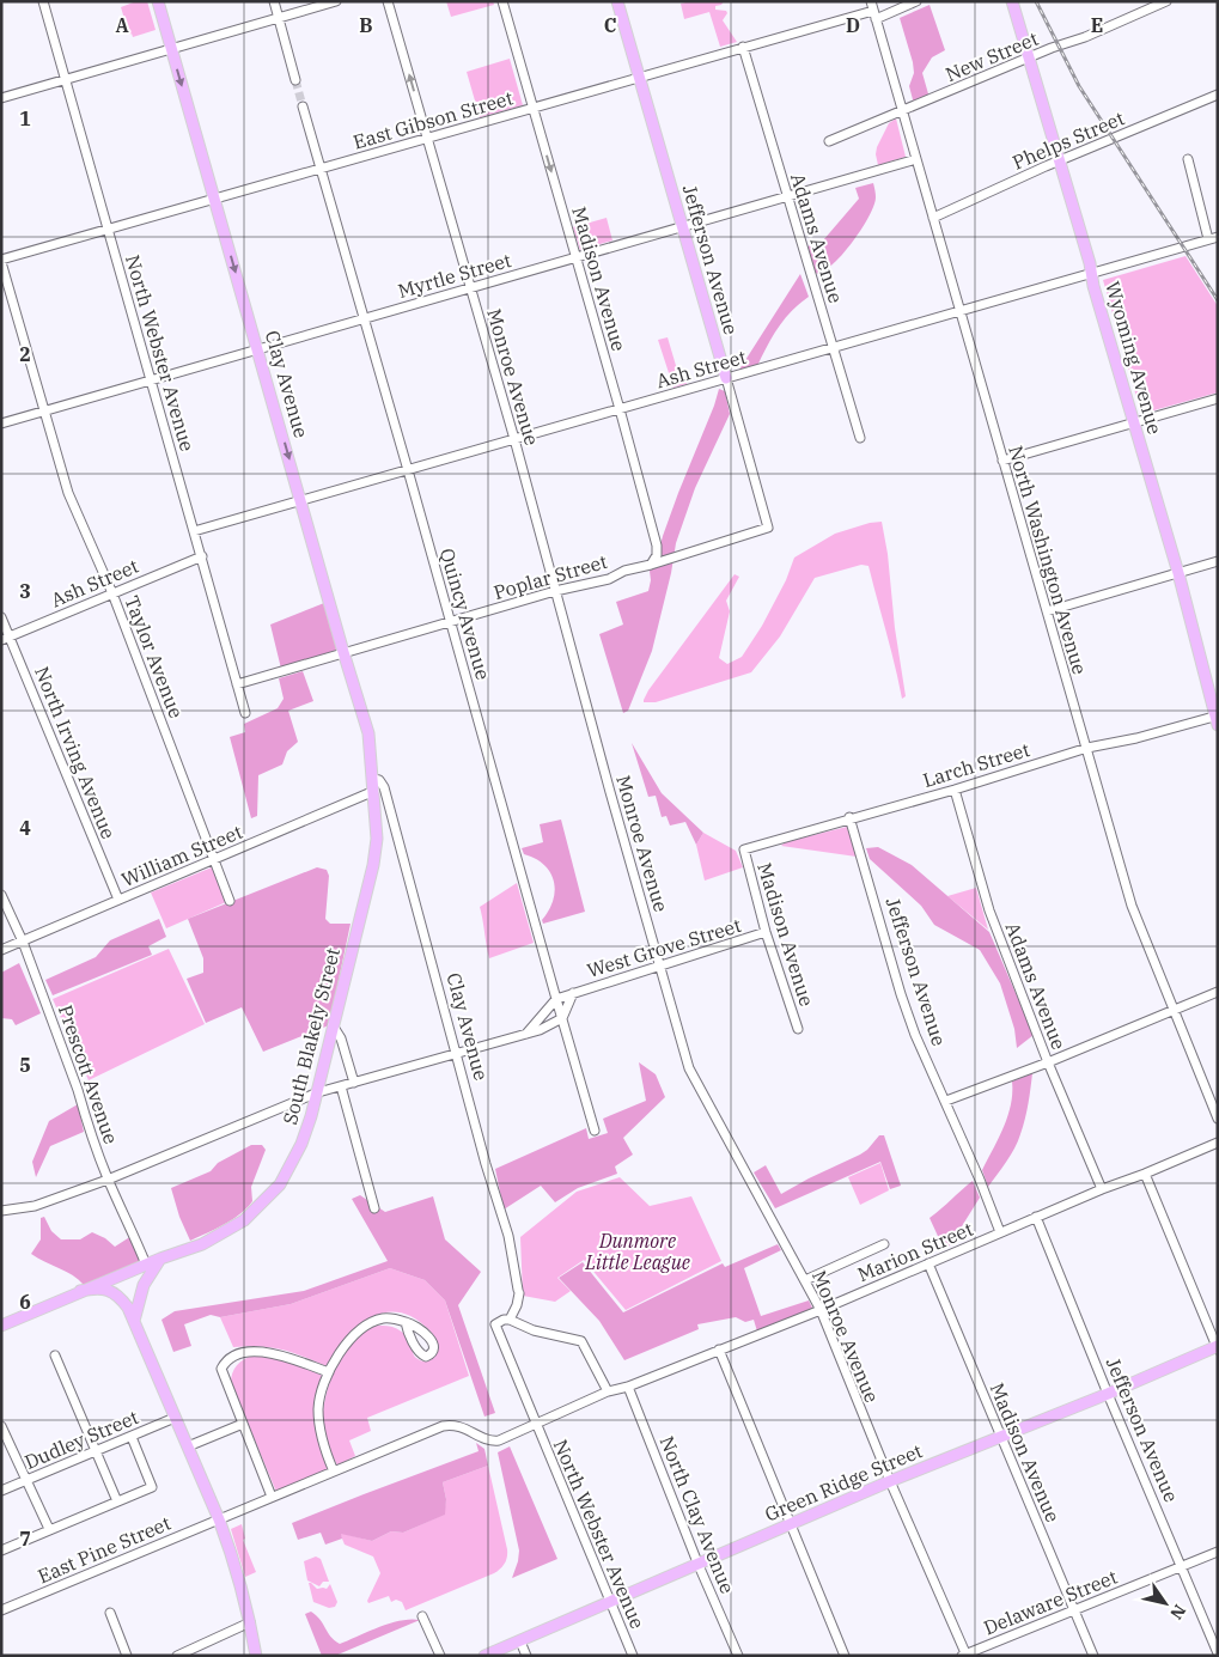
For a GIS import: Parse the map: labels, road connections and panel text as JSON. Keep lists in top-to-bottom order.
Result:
{
  "streets": {
    "main road": [
      "Jefferson Avenue",
      "Wyoming Avenue",
      "Clay Avenue",
      "South Blakely Street",
      "Green Ridge Street"
    ],
    "street": [
      "New Street",
      "East Gibson Street",
      "Phelps Street",
      "Adams Avenue",
      "Myrtle Street",
      "Madison Avenue",
      "North Webster Avenue",
      "Ash Street",
      "Monroe Avenue",
      "North Washington Avenue",
      "Poplar Street",
      "Quincy Avenue",
      "Taylor Avenue",
      "North Irving Avenue",
      "Larch Street",
      "William Street",
      "West Grove Street",
      "Prescott Avenue",
      "Marion Street",
      "Dudley Street",
      "North Clay Avenue",
      "East Pine Street",
      "Delaware Street"
    ]
  },
  "crossings": [
    ["New Street", "Wyoming Avenue"],
    ["New Street", "North Washington Avenue"],
    ["East Gibson Street", "Adams Avenue"],
    ["East Gibson Street", "Jefferson Avenue"],
    ["East Gibson Street", "Madison Avenue"],
    ["East Gibson Street", "North Webster Avenue"],
    ["East Gibson Street", "Monroe Avenue"],
    ["East Gibson Street", "Clay Avenue"],
    ["East Gibson Street", "North Washington Avenue"],
    ["East Gibson Street", "Quincy Avenue"],
    ["East Gibson Street", "Taylor Avenue"],
    ["Phelps Street", "Wyoming Avenue"],
    ["Phelps Street", "North Washington Avenue"],
    ["Adams Avenue", "Myrtle Street"],
    ["Adams Avenue", "Ash Street"],
    ["Adams Avenue", "Larch Street"],
    ["Adams Avenue", "Marion Street"],
    ["Jefferson Avenue", "Myrtle Street"],
    ["Jefferson Avenue", "Ash Street"],
    ["Jefferson Avenue", "Poplar Street"],
    ["Jefferson Avenue", "Larch Street"],
    ["Jefferson Avenue", "Marion Street"],
    ["Jefferson Avenue", "Green Ridge Street"],
    ["Jefferson Avenue", "Delaware Street"],
    ["Myrtle Street", "Madison Avenue"],
    ["Myrtle Street", "North Webster Avenue"],
    ["Myrtle Street", "Monroe Avenue"],
    ["Myrtle Street", "Clay Avenue"],
    ["Myrtle Street", "North Washington Avenue"],
    ["Myrtle Street", "Quincy Avenue"],
    ["Myrtle Street", "Taylor Avenue"],
    ["Madison Avenue", "Ash Street"],
    ["Madison Avenue", "Poplar Street"],
    ["Madison Avenue", "Larch Street"],
    ["Madison Avenue", "West Grove Street"],
    ["Madison Avenue", "Marion Street"],
    ["Madison Avenue", "Green Ridge Street"],
    ["Madison Avenue", "Delaware Street"],
    ["North Webster Avenue", "Ash Street"],
    ["North Webster Avenue", "Clay Avenue"],
    ["North Webster Avenue", "Poplar Street"],
    ["North Webster Avenue", "Marion Street"],
    ["North Webster Avenue", "Green Ridge Street"],
    ["Wyoming Avenue", "Ash Street"],
    ["Wyoming Avenue", "Larch Street"],
    ["Ash Street", "Monroe Avenue"],
    ["Ash Street", "Clay Avenue"],
    ["Ash Street", "North Washington Avenue"],
    ["Ash Street", "Quincy Avenue"],
    ["Ash Street", "Taylor Avenue"],
    ["Ash Street", "North Irving Avenue"],
    ["Monroe Avenue", "Poplar Street"],
    ["Monroe Avenue", "West Grove Street"],
    ["Monroe Avenue", "Marion Street"],
    ["Monroe Avenue", "Green Ridge Street"],
    ["Monroe Avenue", "Delaware Street"],
    ["Clay Avenue", "Poplar Street"],
    ["Clay Avenue", "William Street"],
    ["Clay Avenue", "South Blakely Street"],
    ["North Washington Avenue", "Larch Street"],
    ["Poplar Street", "Quincy Avenue"],
    ["Quincy Avenue", "West Grove Street"],
    ["Taylor Avenue", "William Street"],
    ["North Irving Avenue", "William Street"],
    ["William Street", "South Blakely Street"],
    ["William Street", "Prescott Avenue"],
    ["South Blakely Street", "Prescott Avenue"],
    ["Marion Street", "North Clay Avenue"],
    ["Marion Street", "East Pine Street"],
    ["Green Ridge Street", "North Clay Avenue"]
  ],
  "parks": ["Dunmore Little League"],
  "north": "bottom right",
  "grid": {
    "columns": [
      "A",
      "B",
      "C",
      "D",
      "E"
    ],
    "rows": [
      "1",
      "2",
      "3",
      "4",
      "5",
      "6",
      "7"
    ]
  }
}
